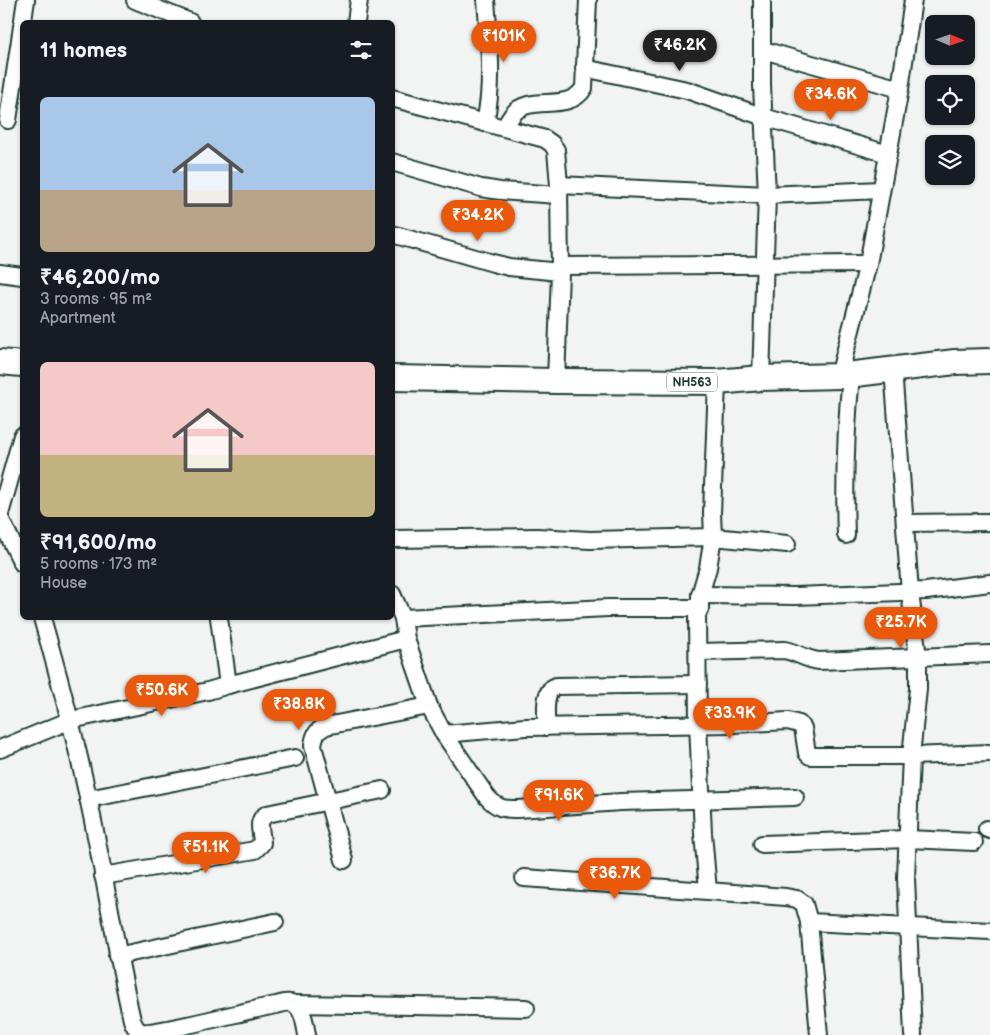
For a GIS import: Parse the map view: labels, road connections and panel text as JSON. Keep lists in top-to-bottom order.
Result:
{
  "streets": {
    "highway": ["NH563"]
  },
  "north": "right",
  "page": {
    "heading": "11 homes",
    "price": [
      "₹101K",
      "₹46.2K",
      "₹34.6K",
      "₹34.2K",
      "₹25.7K",
      "₹50.6K",
      "₹38.8K",
      "₹33.9K",
      "₹91.6K",
      "₹51.1K",
      "₹36.7K"
    ],
    "list": [
      {
        "name": "₹46,200/mo",
        "note": "3 rooms · 95 m² · Apartment"
      },
      {
        "name": "₹91,600/mo",
        "note": "5 rooms · 173 m² · House"
      }
    ]
  }
}
